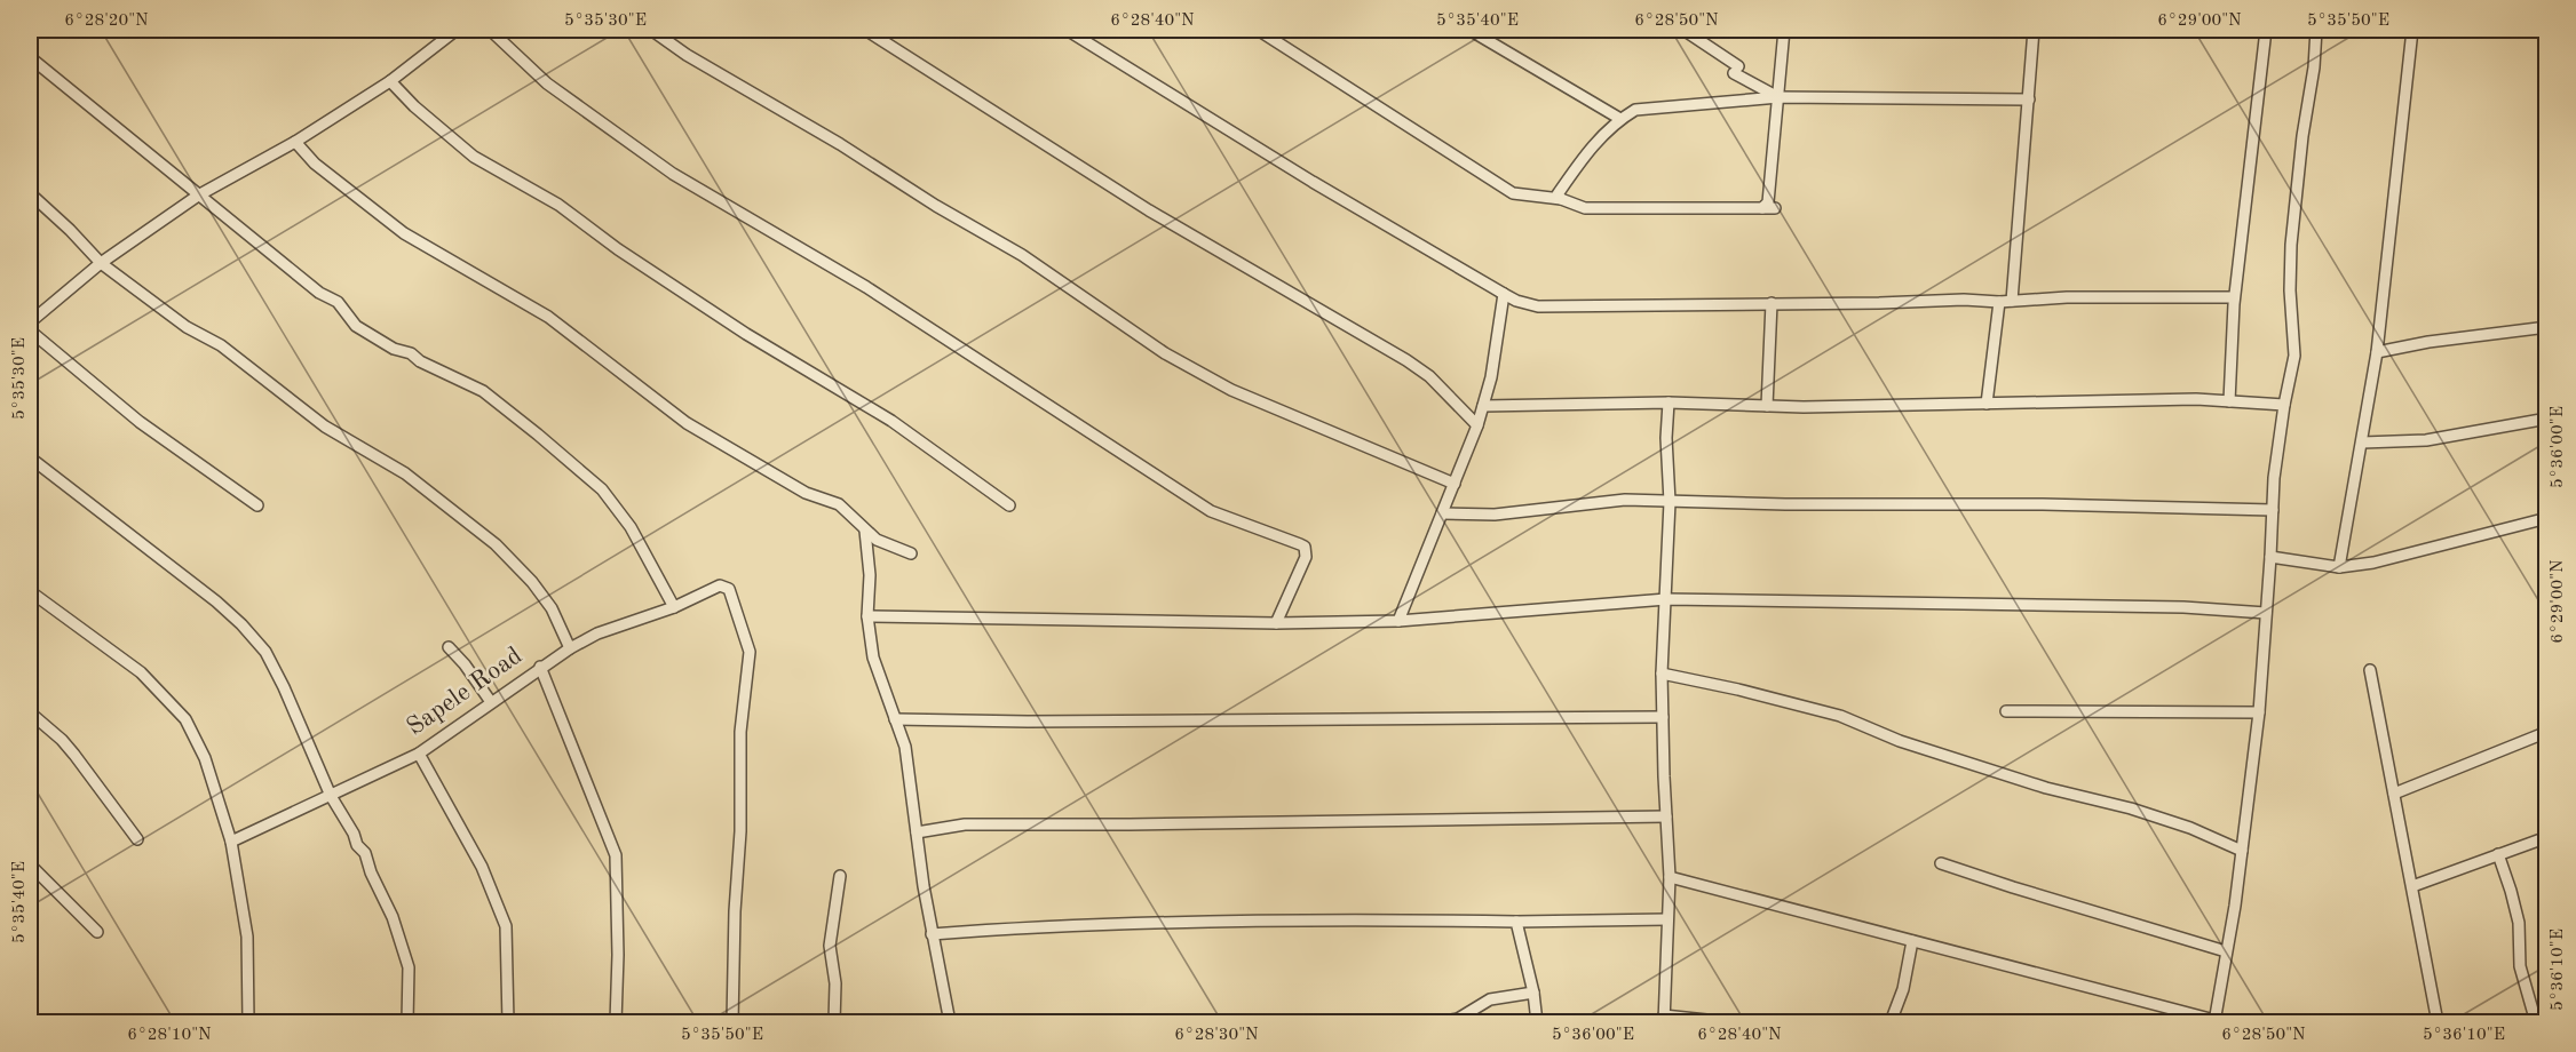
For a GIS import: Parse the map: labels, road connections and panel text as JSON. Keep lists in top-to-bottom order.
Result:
{
  "streets": {
    "street": ["Sapele Road"]
  },
  "coordinates": [
    "6°28'20\"N",
    "5°35'30\"E",
    "6°28'40\"N",
    "5°35'40\"E",
    "6°28'50\"N",
    "6°29'00\"N",
    "5°35'50\"E",
    "5°36'00\"E",
    "5°36'10\"E",
    "6°28'10\"N",
    "6°28'30\"N"
  ]
}
